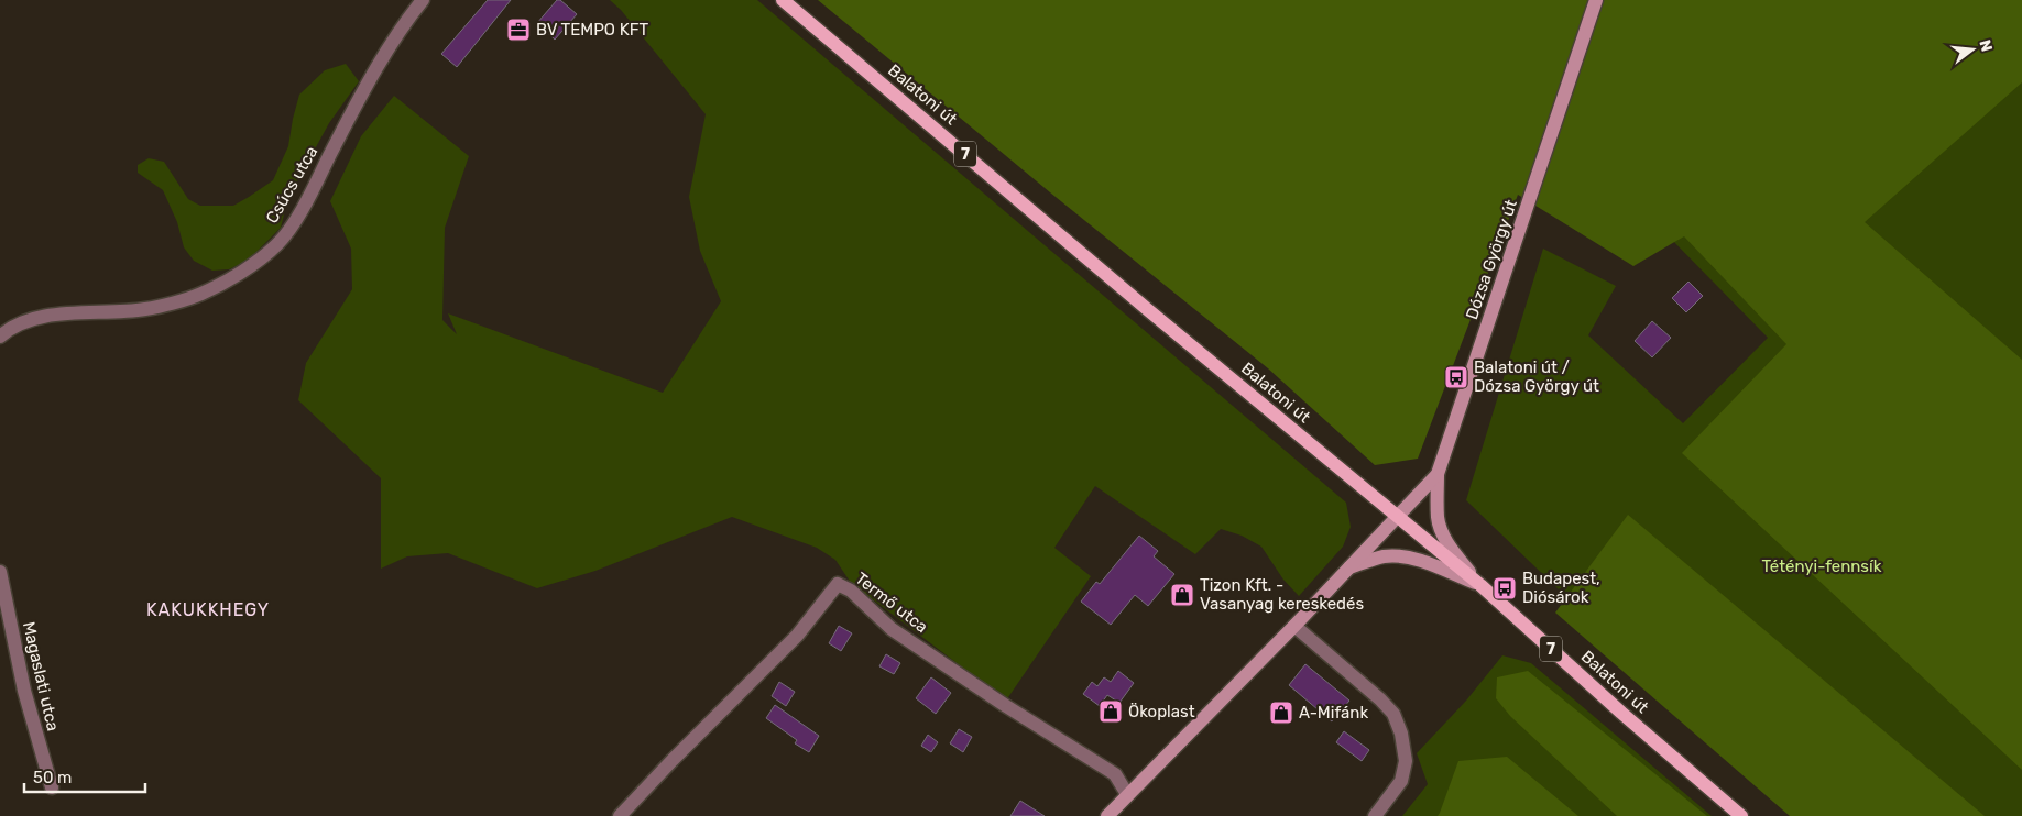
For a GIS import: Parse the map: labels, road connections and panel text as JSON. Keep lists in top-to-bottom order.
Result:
{
  "streets": {
    "main road": ["Balatoni út", "7"],
    "street": [
      "Csúcs utca",
      "Dózsa György út",
      "Termő utca",
      "Magaslati utca"
    ]
  },
  "crossings": [
    ["Balatoni út", "Dózsa György út"],
    ["Dózsa György út", "Termő utca"]
  ],
  "districts": ["KAKUKKHEGY"],
  "parks": ["Tétényi-fennsík"],
  "places": {
    "office": ["BV TEMPO KFT"],
    "bus stop": ["Balatoni út / Dózsa György út", "Budapest, Diósárok"],
    "shop": ["Tizon Kft. - Vasanyag kereskedés", "Ökoplast", "A-Mifánk"]
  },
  "scale_bar": "50 m",
  "north": "right"
}
